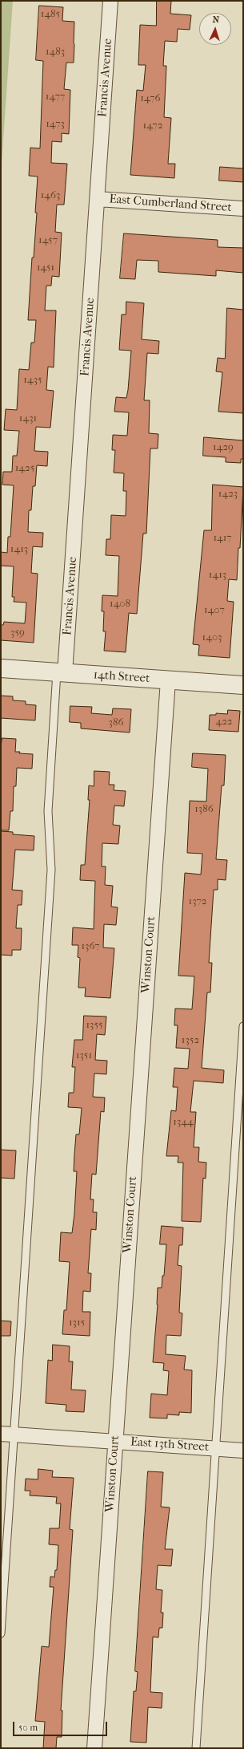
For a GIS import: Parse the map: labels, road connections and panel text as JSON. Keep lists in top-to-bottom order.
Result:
{
  "streets": {
    "street": [
      "Francis Avenue",
      "East Cumberland Street",
      "14th Street",
      "Winston Court",
      "East 13th Street"
    ]
  },
  "crossings": [
    ["Francis Avenue", "East Cumberland Street"],
    ["Francis Avenue", "14th Street"],
    ["14th Street", "Winston Court"],
    ["Winston Court", "East 13th Street"]
  ],
  "house_numbers": [
    "1485",
    "1483",
    "1477",
    "1476",
    "1473",
    "1472",
    "1463",
    "1457",
    "1451",
    "1435",
    "1431",
    "1429",
    "1425",
    "1423",
    "1417",
    "1413",
    "1413",
    "1408",
    "1407",
    "359",
    "1403",
    "422",
    "386",
    "1386",
    "1372",
    "1367",
    "1355",
    "1352",
    "1351",
    "1344",
    "1315"
  ],
  "scale_bar": "50 m",
  "north": "top"
}
